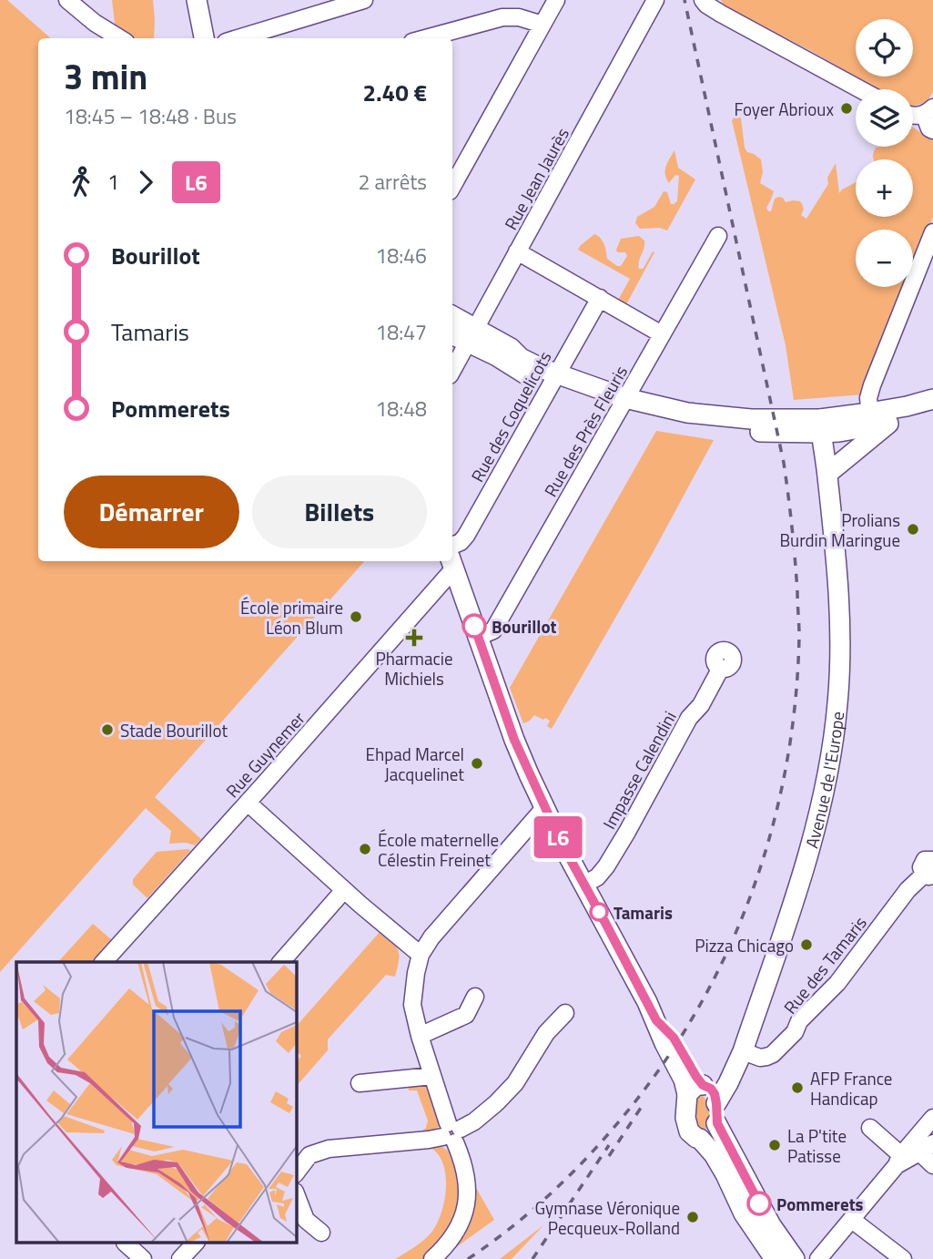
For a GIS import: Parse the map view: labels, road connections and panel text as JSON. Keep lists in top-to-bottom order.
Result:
{
  "streets": {
    "main road": ["Avenue de l'Europe"],
    "street": [
      "Rue Jean Jaurès",
      "Rue des Coquelicots",
      "Rue des Près Fleuris",
      "Rue Guynemer",
      "Impasse Calendini",
      "Rue des Tamaris"
    ]
  },
  "crossings": [
    ["Avenue de l'Europe", "Rue des Tamaris"]
  ],
  "places": {
    "other": [
      "Foyer Abrioux",
      "Prolians Burdin Maringue",
      "École primaire Léon Blum",
      "Bourillot",
      "Stade Bourillot",
      "Ehpad Marcel Jacquelinet",
      "École maternelle Célestin Freinet",
      "Tamaris",
      "Pizza Chicago",
      "AFP France Handicap",
      "La P'tite Patisse",
      "Pommerets",
      "Gymnase Véronique Pecqueux-Rolland"
    ],
    "health": ["Pharmacie Michiels"]
  },
  "lines": ["bus line L6"],
  "page": {
    "on_map": "L6",
    "map_buttons": ["+", "−"],
    "heading": ["3 min", "18:45 – 18:48 · Bus", "2.40 €"],
    "legs": ["1", "L6", "2 arrêts"],
    "list": [
      {
        "name": "Bourillot",
        "value": "18:46"
      },
      {
        "name": "Tamaris",
        "value": "18:47"
      },
      {
        "name": "Pommerets",
        "value": "18:48"
      }
    ],
    "buttons": ["Démarrer", "Billets"]
  }
}
